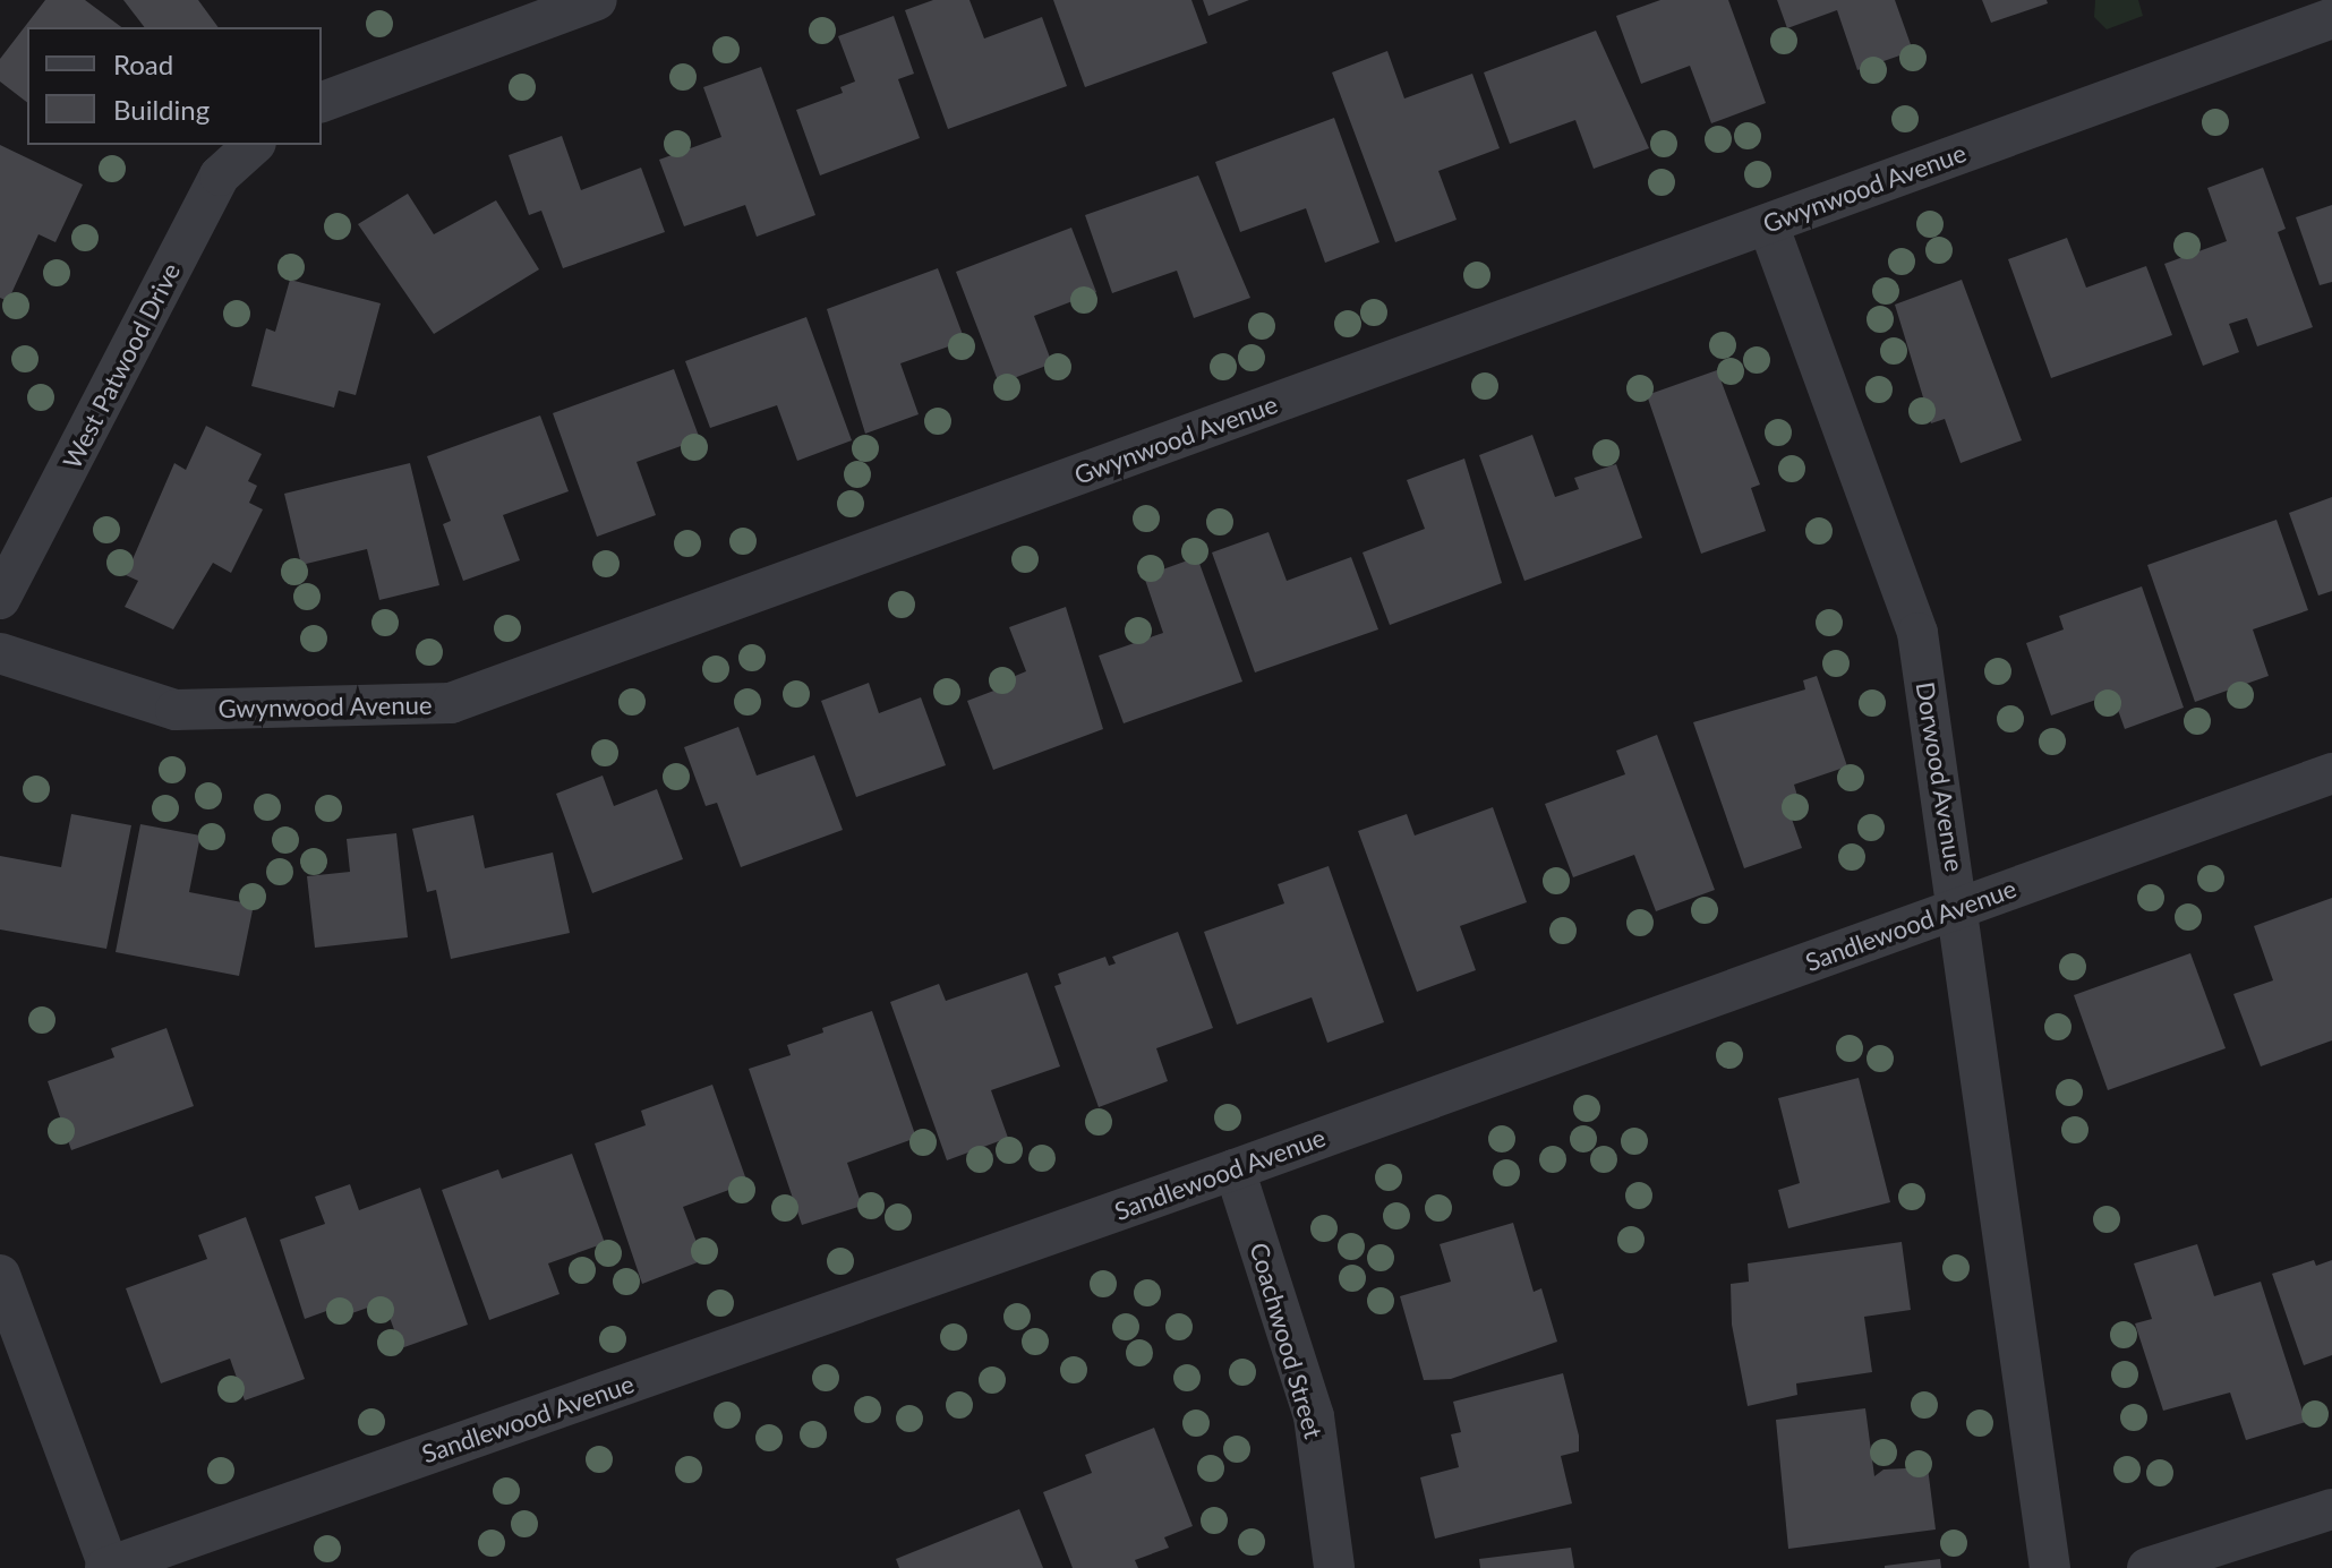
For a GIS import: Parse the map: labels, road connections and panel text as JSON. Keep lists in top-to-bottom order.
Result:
{
  "streets": {
    "street": [
      "Gwynwood Avenue",
      "West Patwood Drive",
      "Dorwood Avenue",
      "Sandlewood Avenue",
      "Coachwood Street"
    ]
  },
  "crossings": [
    ["Gwynwood Avenue", "Dorwood Avenue"],
    ["Dorwood Avenue", "Sandlewood Avenue"],
    ["Sandlewood Avenue", "Coachwood Street"]
  ],
  "legend": ["Road", "Building"]
}
